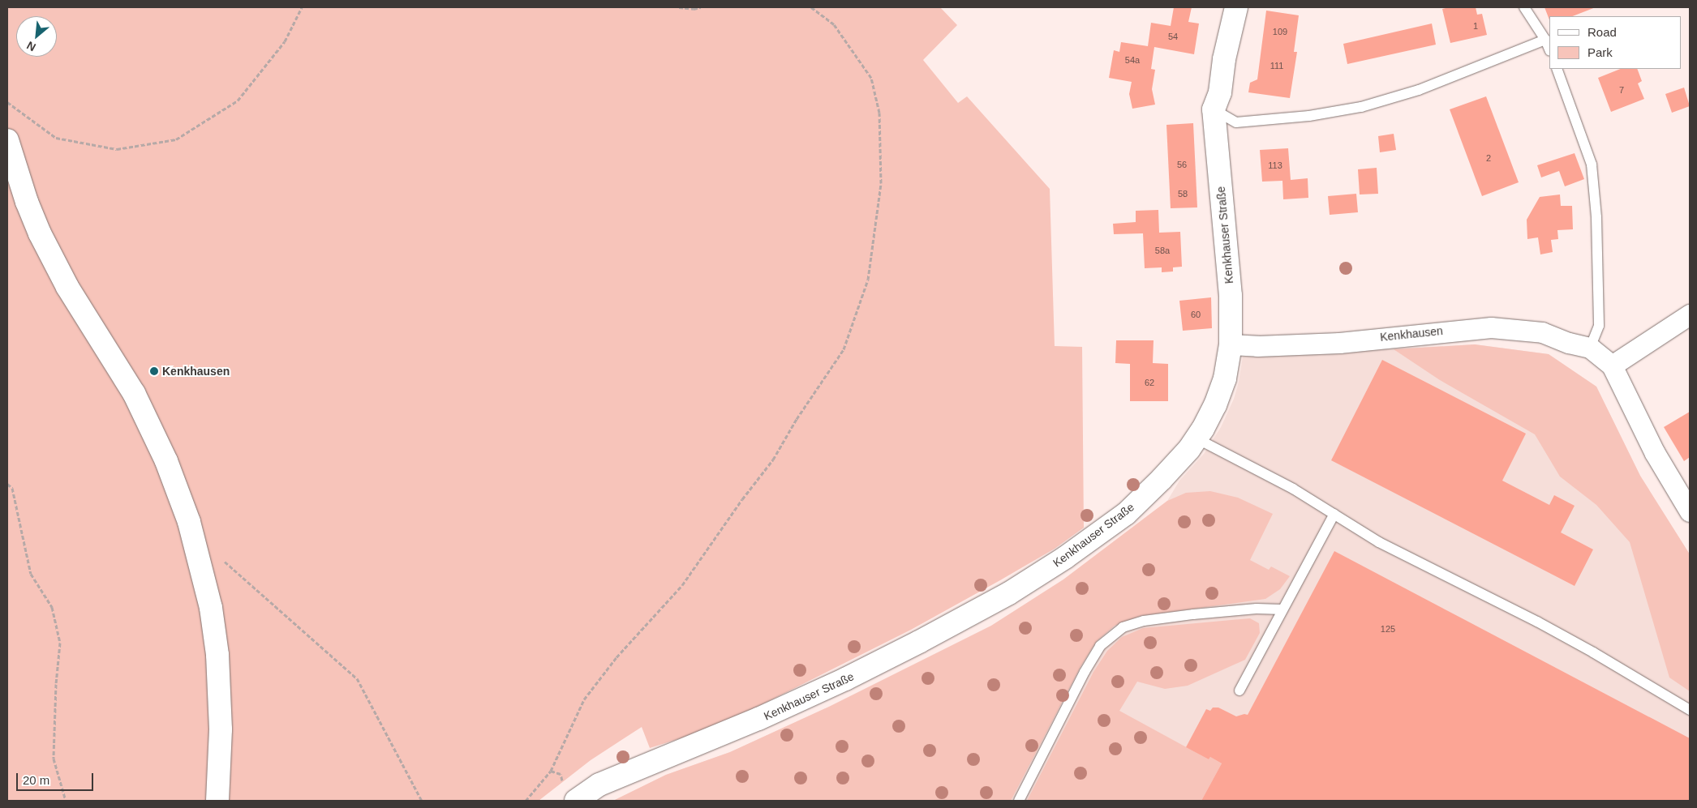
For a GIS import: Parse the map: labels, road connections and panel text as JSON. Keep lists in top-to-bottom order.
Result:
{
  "streets": {
    "street": ["Kenkhauser Straße", "Kenkhausen"]
  },
  "crossings": [
    ["Kenkhauser Straße", "Kenkhausen"]
  ],
  "places": ["Kenkhausen"],
  "house_numbers": [
    "1",
    "109",
    "54",
    "54a",
    "111",
    "7",
    "2",
    "56",
    "113",
    "58",
    "58a",
    "60",
    "62",
    "125"
  ],
  "legend": ["Road", "Park"],
  "scale_bar": "20 m",
  "north": "bottom left"
}
